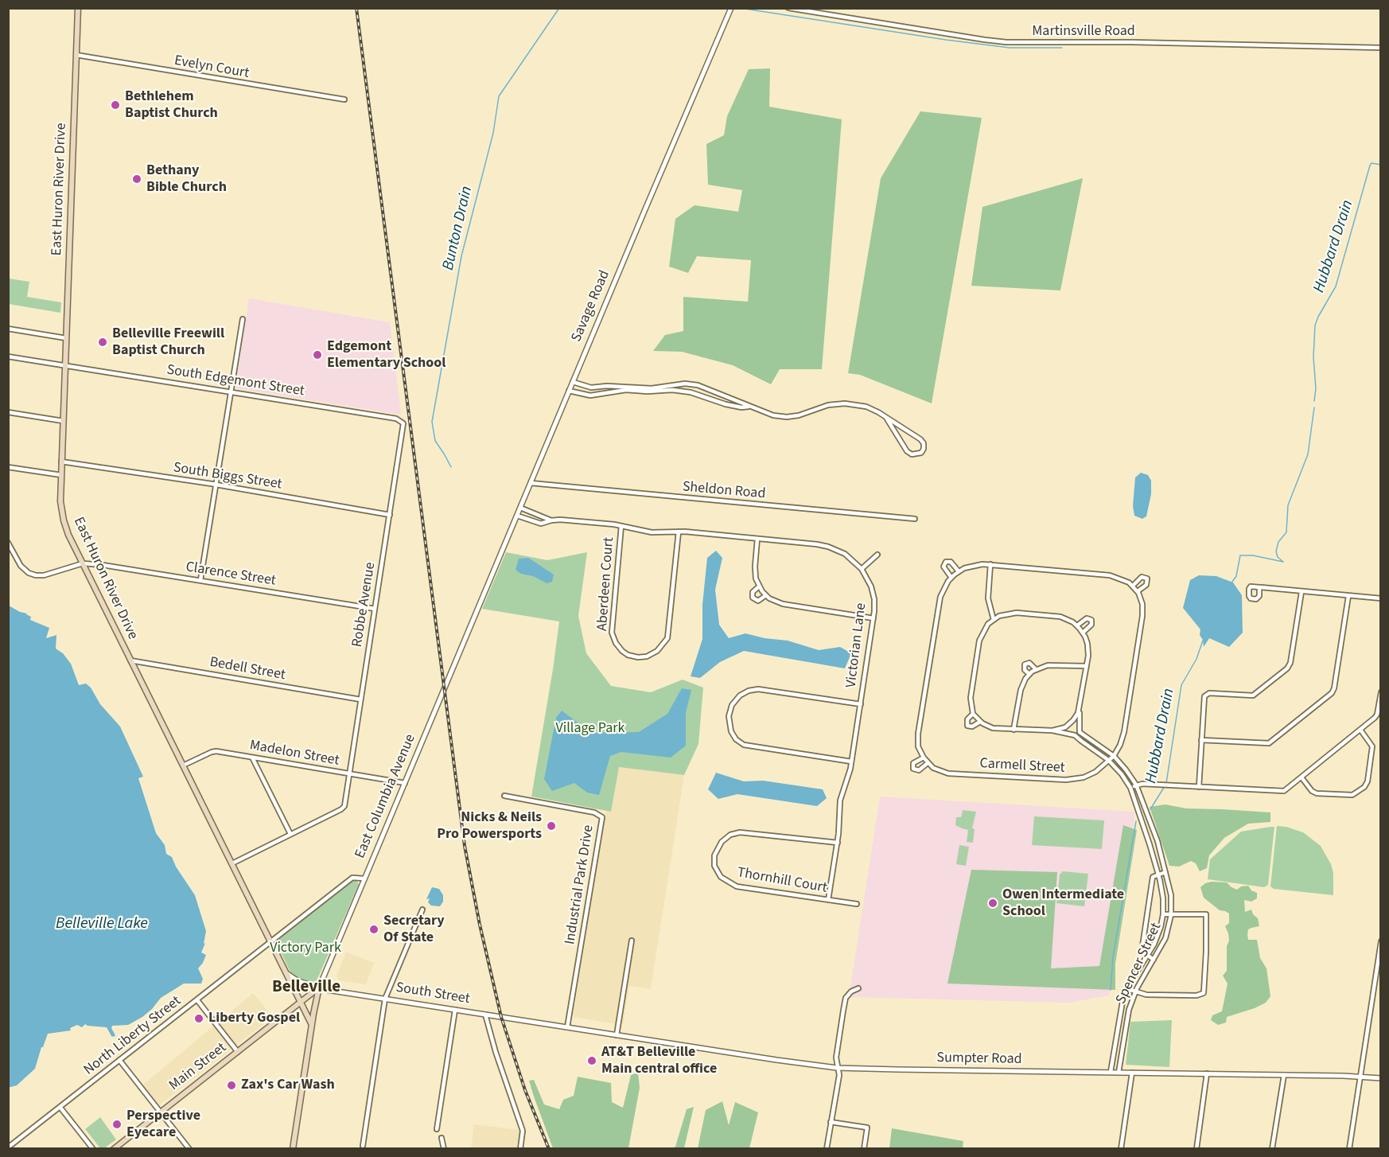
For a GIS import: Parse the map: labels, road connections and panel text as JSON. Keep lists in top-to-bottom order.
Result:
{
  "streets": {
    "main road": ["East Huron River Drive", "Main Street"],
    "street": [
      "Martinsville Road",
      "Evelyn Court",
      "Savage Road",
      "South Edgemont Street",
      "South Biggs Street",
      "Sheldon Road",
      "Clarence Street",
      "Aberdeen Court",
      "Robbe Avenue",
      "Victorian Lane",
      "Bedell Street",
      "Madelon Street",
      "Carmell Street",
      "East Columbia Avenue",
      "Thornhill Court",
      "Industrial Park Drive",
      "Spencer Street",
      "South Street",
      "North Liberty Street",
      "Sumpter Road"
    ]
  },
  "crossings": [
    ["Evelyn Court", "East Huron River Drive"],
    ["East Huron River Drive", "South Edgemont Street"],
    ["East Huron River Drive", "South Biggs Street"],
    ["East Huron River Drive", "Clarence Street"],
    ["East Huron River Drive", "Bedell Street"],
    ["East Huron River Drive", "Madelon Street"],
    ["East Huron River Drive", "South Street"],
    ["East Huron River Drive", "North Liberty Street"],
    ["East Huron River Drive", "Main Street"],
    ["Savage Road", "Sheldon Road"],
    ["Savage Road", "Victorian Lane"],
    ["Savage Road", "East Columbia Avenue"],
    ["South Edgemont Street", "Robbe Avenue"],
    ["South Biggs Street", "Robbe Avenue"],
    ["Clarence Street", "Robbe Avenue"],
    ["Aberdeen Court", "Victorian Lane"],
    ["Robbe Avenue", "Bedell Street"],
    ["Robbe Avenue", "Madelon Street"],
    ["Victorian Lane", "Thornhill Court"],
    ["Madelon Street", "East Columbia Avenue"],
    ["Carmell Street", "Spencer Street"],
    ["East Columbia Avenue", "South Street"],
    ["East Columbia Avenue", "North Liberty Street"],
    ["East Columbia Avenue", "Main Street"],
    ["Industrial Park Drive", "South Street"],
    ["Spencer Street", "Sumpter Road"],
    ["South Street", "Sumpter Road"],
    ["South Street", "Main Street"]
  ],
  "districts": ["Belleville"],
  "water": ["Bunton Drain", "Hubbard Drain", "Belleville Lake"],
  "parks": ["Village Park", "Victory Park"],
  "places": [
    "Bethlehem Baptist Church",
    "Bethany Bible Church",
    "Belleville Freewill Baptist Church",
    "Edgemont Elementary School",
    "Nicks & Neils Pro Powersports",
    "Owen Intermediate School",
    "Secretary Of State",
    "Liberty Gospel",
    "AT&T Belleville Main central office",
    "Zax's Car Wash",
    "Perspective Eyecare"
  ]
}
